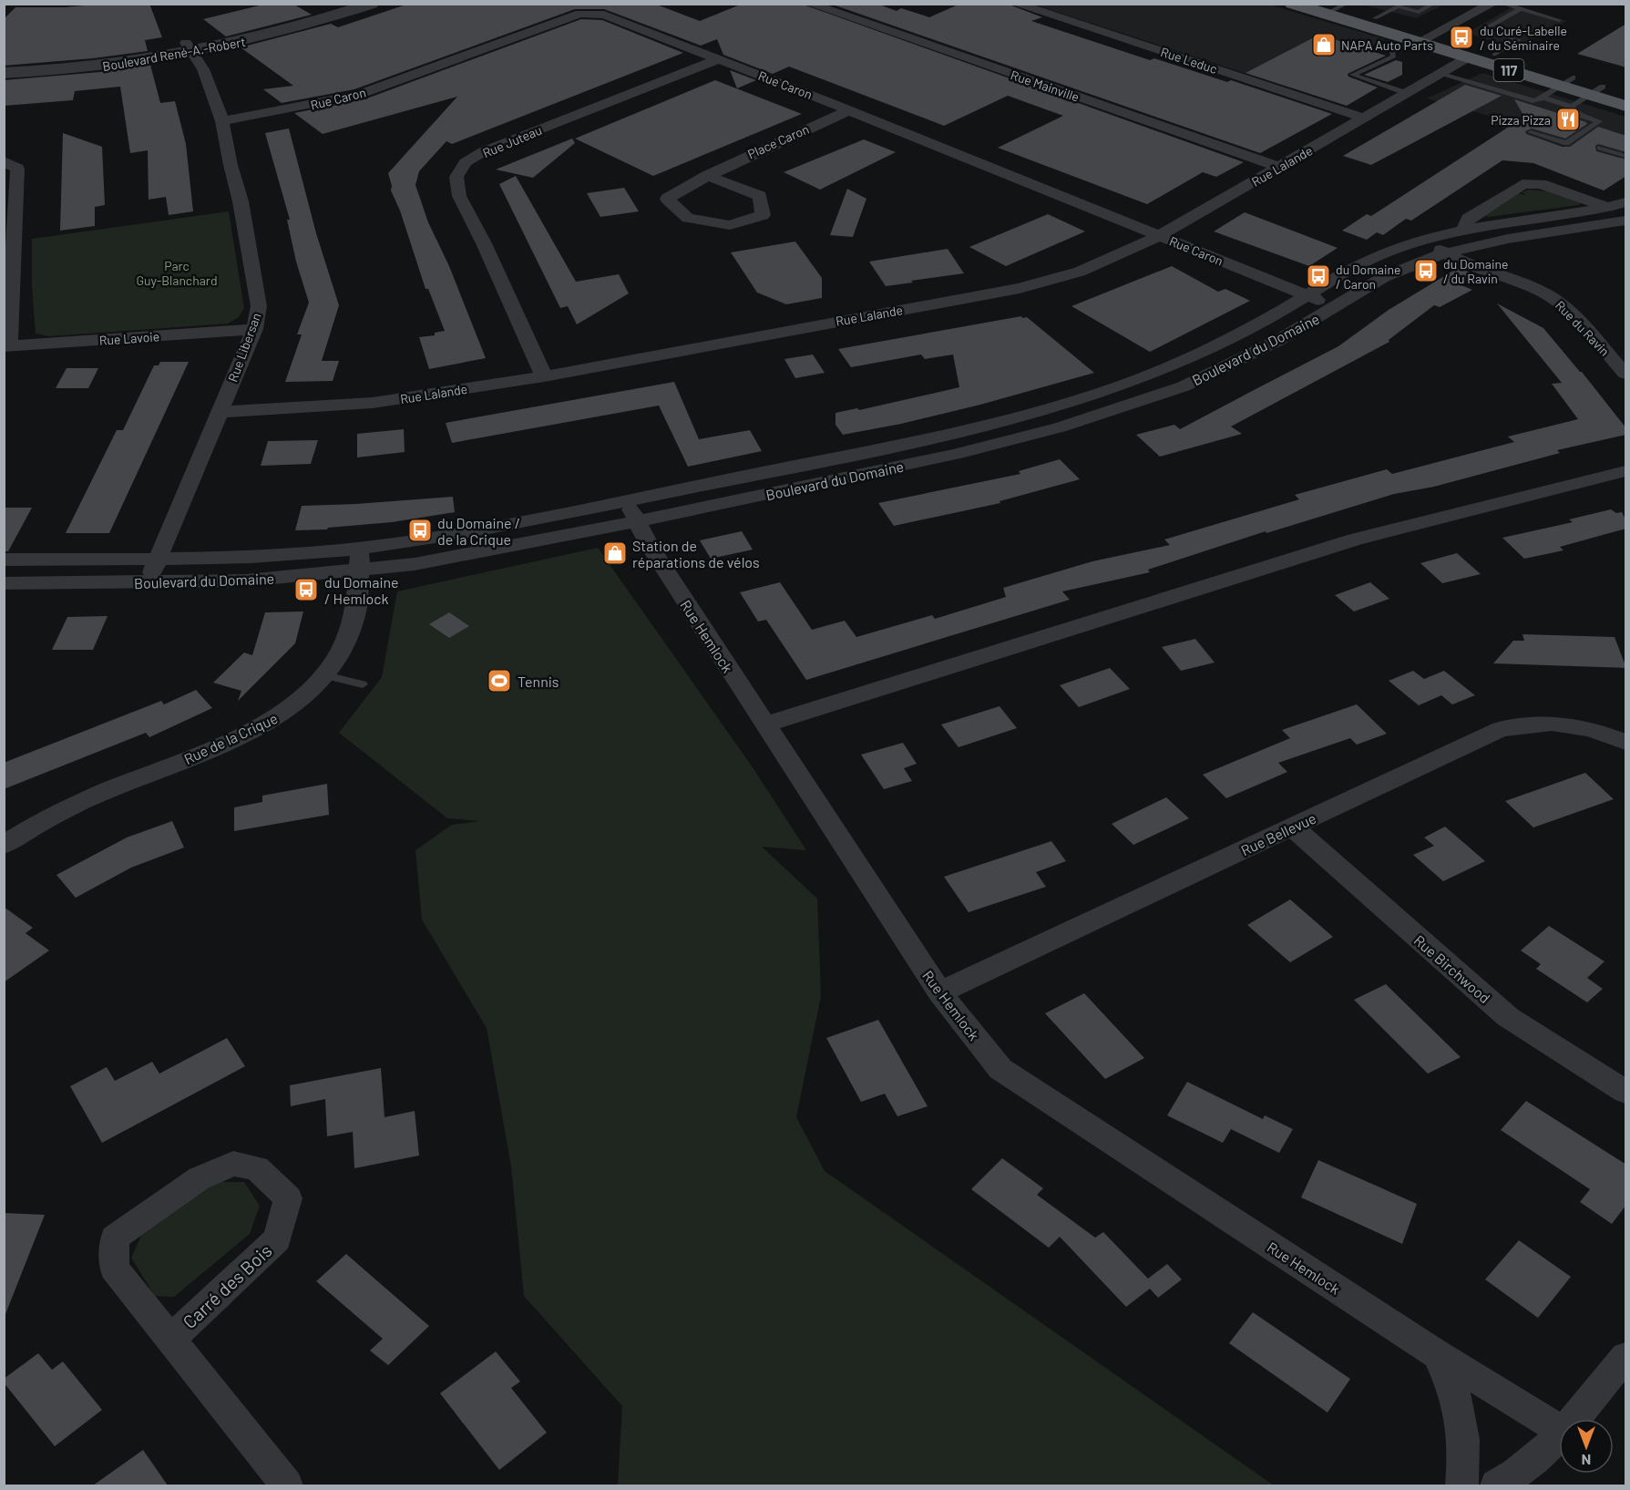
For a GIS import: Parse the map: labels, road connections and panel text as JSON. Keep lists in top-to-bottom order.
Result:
{
  "streets": {
    "main road": ["117"],
    "street": [
      "Boulevard René-A.-Robert",
      "Rue Leduc",
      "Rue Caron",
      "Rue Mainville",
      "Rue Juteau",
      "Place Caron",
      "Rue Lalande",
      "Rue du Ravin",
      "Rue Lavoie",
      "Rue Libersan",
      "Boulevard du Domaine",
      "Rue Hemlock",
      "Rue de la Crique",
      "Rue Bellevue",
      "Rue Birchwood",
      "Carré des Bois"
    ]
  },
  "crossings": [
    ["Boulevard René-A.-Robert", "Rue Libersan"],
    ["Rue Leduc", "Rue Lalande"],
    ["117", "Rue Lalande"],
    ["Rue Caron", "Rue Juteau"],
    ["Rue Caron", "Place Caron"],
    ["Rue Caron", "Rue Lalande"],
    ["Rue Caron", "Rue Libersan"],
    ["Rue Caron", "Boulevard du Domaine"],
    ["Rue Mainville", "Rue Lalande"],
    ["Rue Juteau", "Rue Lalande"],
    ["Rue Lalande", "Rue Libersan"],
    ["Rue du Ravin", "Boulevard du Domaine"],
    ["Rue Lavoie", "Rue Libersan"],
    ["Rue Libersan", "Boulevard du Domaine"],
    ["Boulevard du Domaine", "Rue Hemlock"],
    ["Boulevard du Domaine", "Rue de la Crique"],
    ["Rue Hemlock", "Rue Bellevue"],
    ["Rue Bellevue", "Rue Birchwood"]
  ],
  "parks": ["Parc Guy-Blanchard"],
  "places": {
    "bus stop": [
      "du Curé-Labelle / du Séminaire",
      "du Domaine / du Ravin",
      "du Domaine / Caron",
      "du Domaine / de la Crique",
      "du Domaine / Hemlock"
    ],
    "shop": ["NAPA Auto Parts", "Station de réparations de vélos"],
    "restaurant": ["Pizza Pizza"],
    "sports": ["Tennis"]
  },
  "north": "bottom"
}
